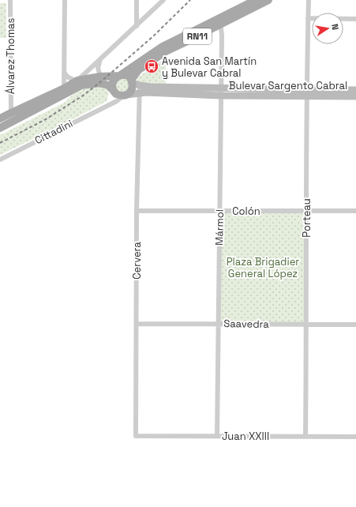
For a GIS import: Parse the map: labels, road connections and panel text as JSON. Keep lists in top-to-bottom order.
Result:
{
  "streets": {
    "main road": ["RN11", "Bulevar Sargento Cabral"],
    "street": [
      "Álvarez Thomas",
      "Cittadini",
      "Colón",
      "Porteau",
      "Mármol",
      "Cervera",
      "Saavedra",
      "Juan XXIII"
    ]
  },
  "crossings": [
    ["RN11", "Bulevar Sargento Cabral"],
    ["RN11", "Cittadini"],
    ["RN11", "Mármol"],
    ["RN11", "Cervera"],
    ["Bulevar Sargento Cabral", "Cittadini"],
    ["Bulevar Sargento Cabral", "Porteau"],
    ["Bulevar Sargento Cabral", "Mármol"],
    ["Bulevar Sargento Cabral", "Cervera"],
    ["Cittadini", "Cervera"],
    ["Colón", "Porteau"],
    ["Colón", "Mármol"],
    ["Colón", "Cervera"],
    ["Porteau", "Saavedra"],
    ["Porteau", "Juan XXIII"],
    ["Mármol", "Saavedra"],
    ["Mármol", "Juan XXIII"],
    ["Cervera", "Saavedra"],
    ["Cervera", "Juan XXIII"]
  ],
  "parks": ["Plaza Brigadier General López"],
  "places": {
    "bus stop": ["Avenida San Martín y Bulevar Cabral"]
  },
  "north": "right"
}
